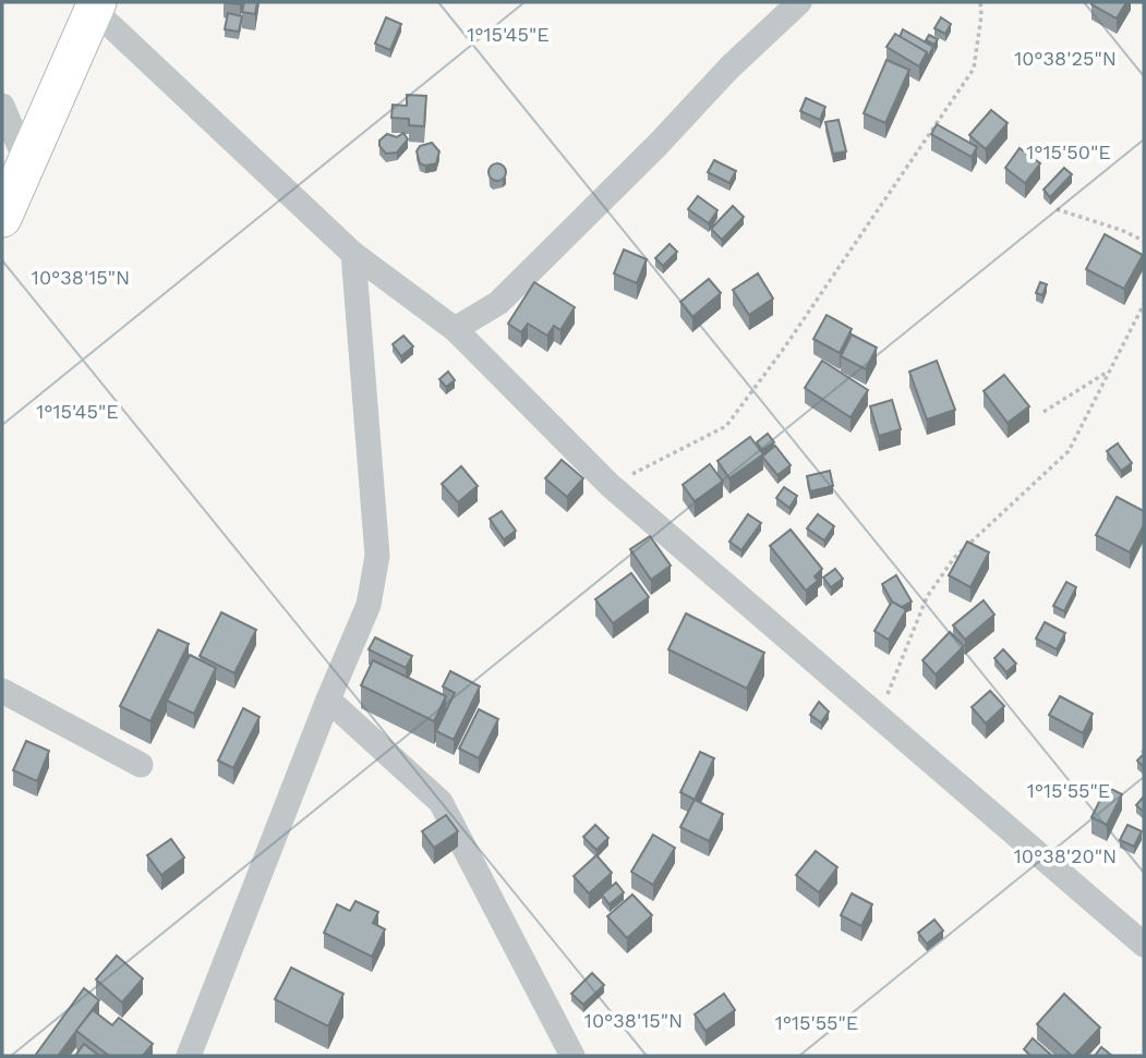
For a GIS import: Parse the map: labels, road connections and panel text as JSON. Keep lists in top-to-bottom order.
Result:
{
  "coordinates": [
    "1°15'45\"E",
    "10°38'25\"N",
    "1°15'50\"E",
    "10°38'15\"N",
    "1°15'55\"E",
    "10°38'20\"N"
  ]
}
